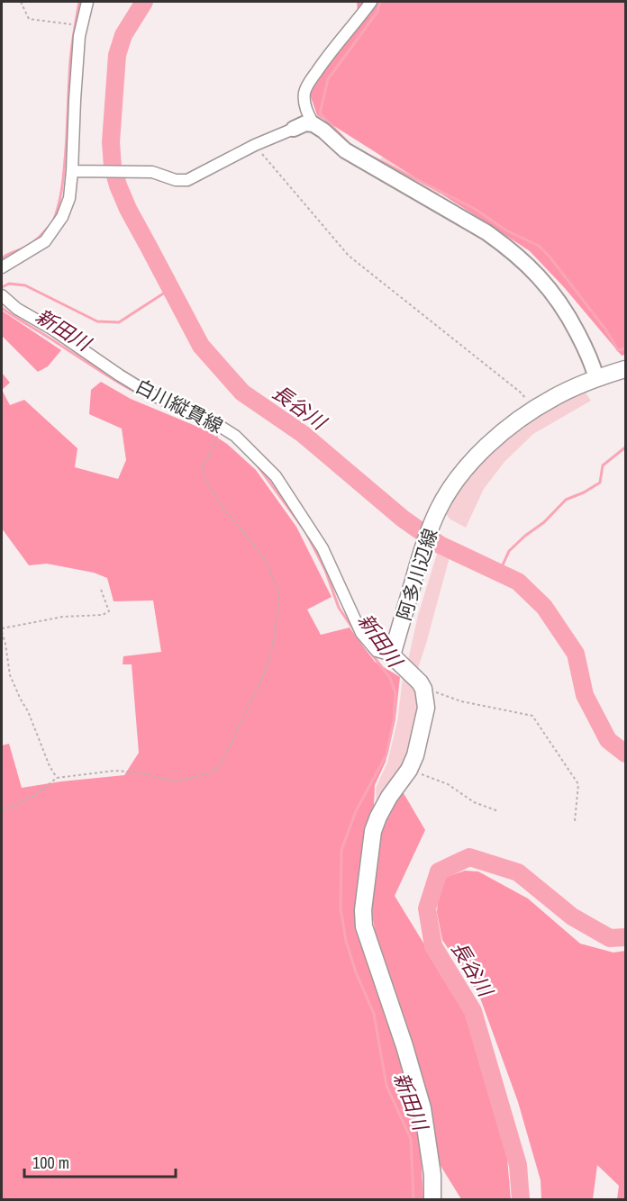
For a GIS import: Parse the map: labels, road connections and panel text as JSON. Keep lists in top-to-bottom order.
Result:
{
  "streets": {
    "main road": ["阿多川辺線"],
    "street": ["白川縦貫線"]
  },
  "crossings": [
    ["白川縦貫線", "阿多川辺線"]
  ],
  "water": ["新田川", "長谷川"],
  "scale_bar": "100 m"
}
